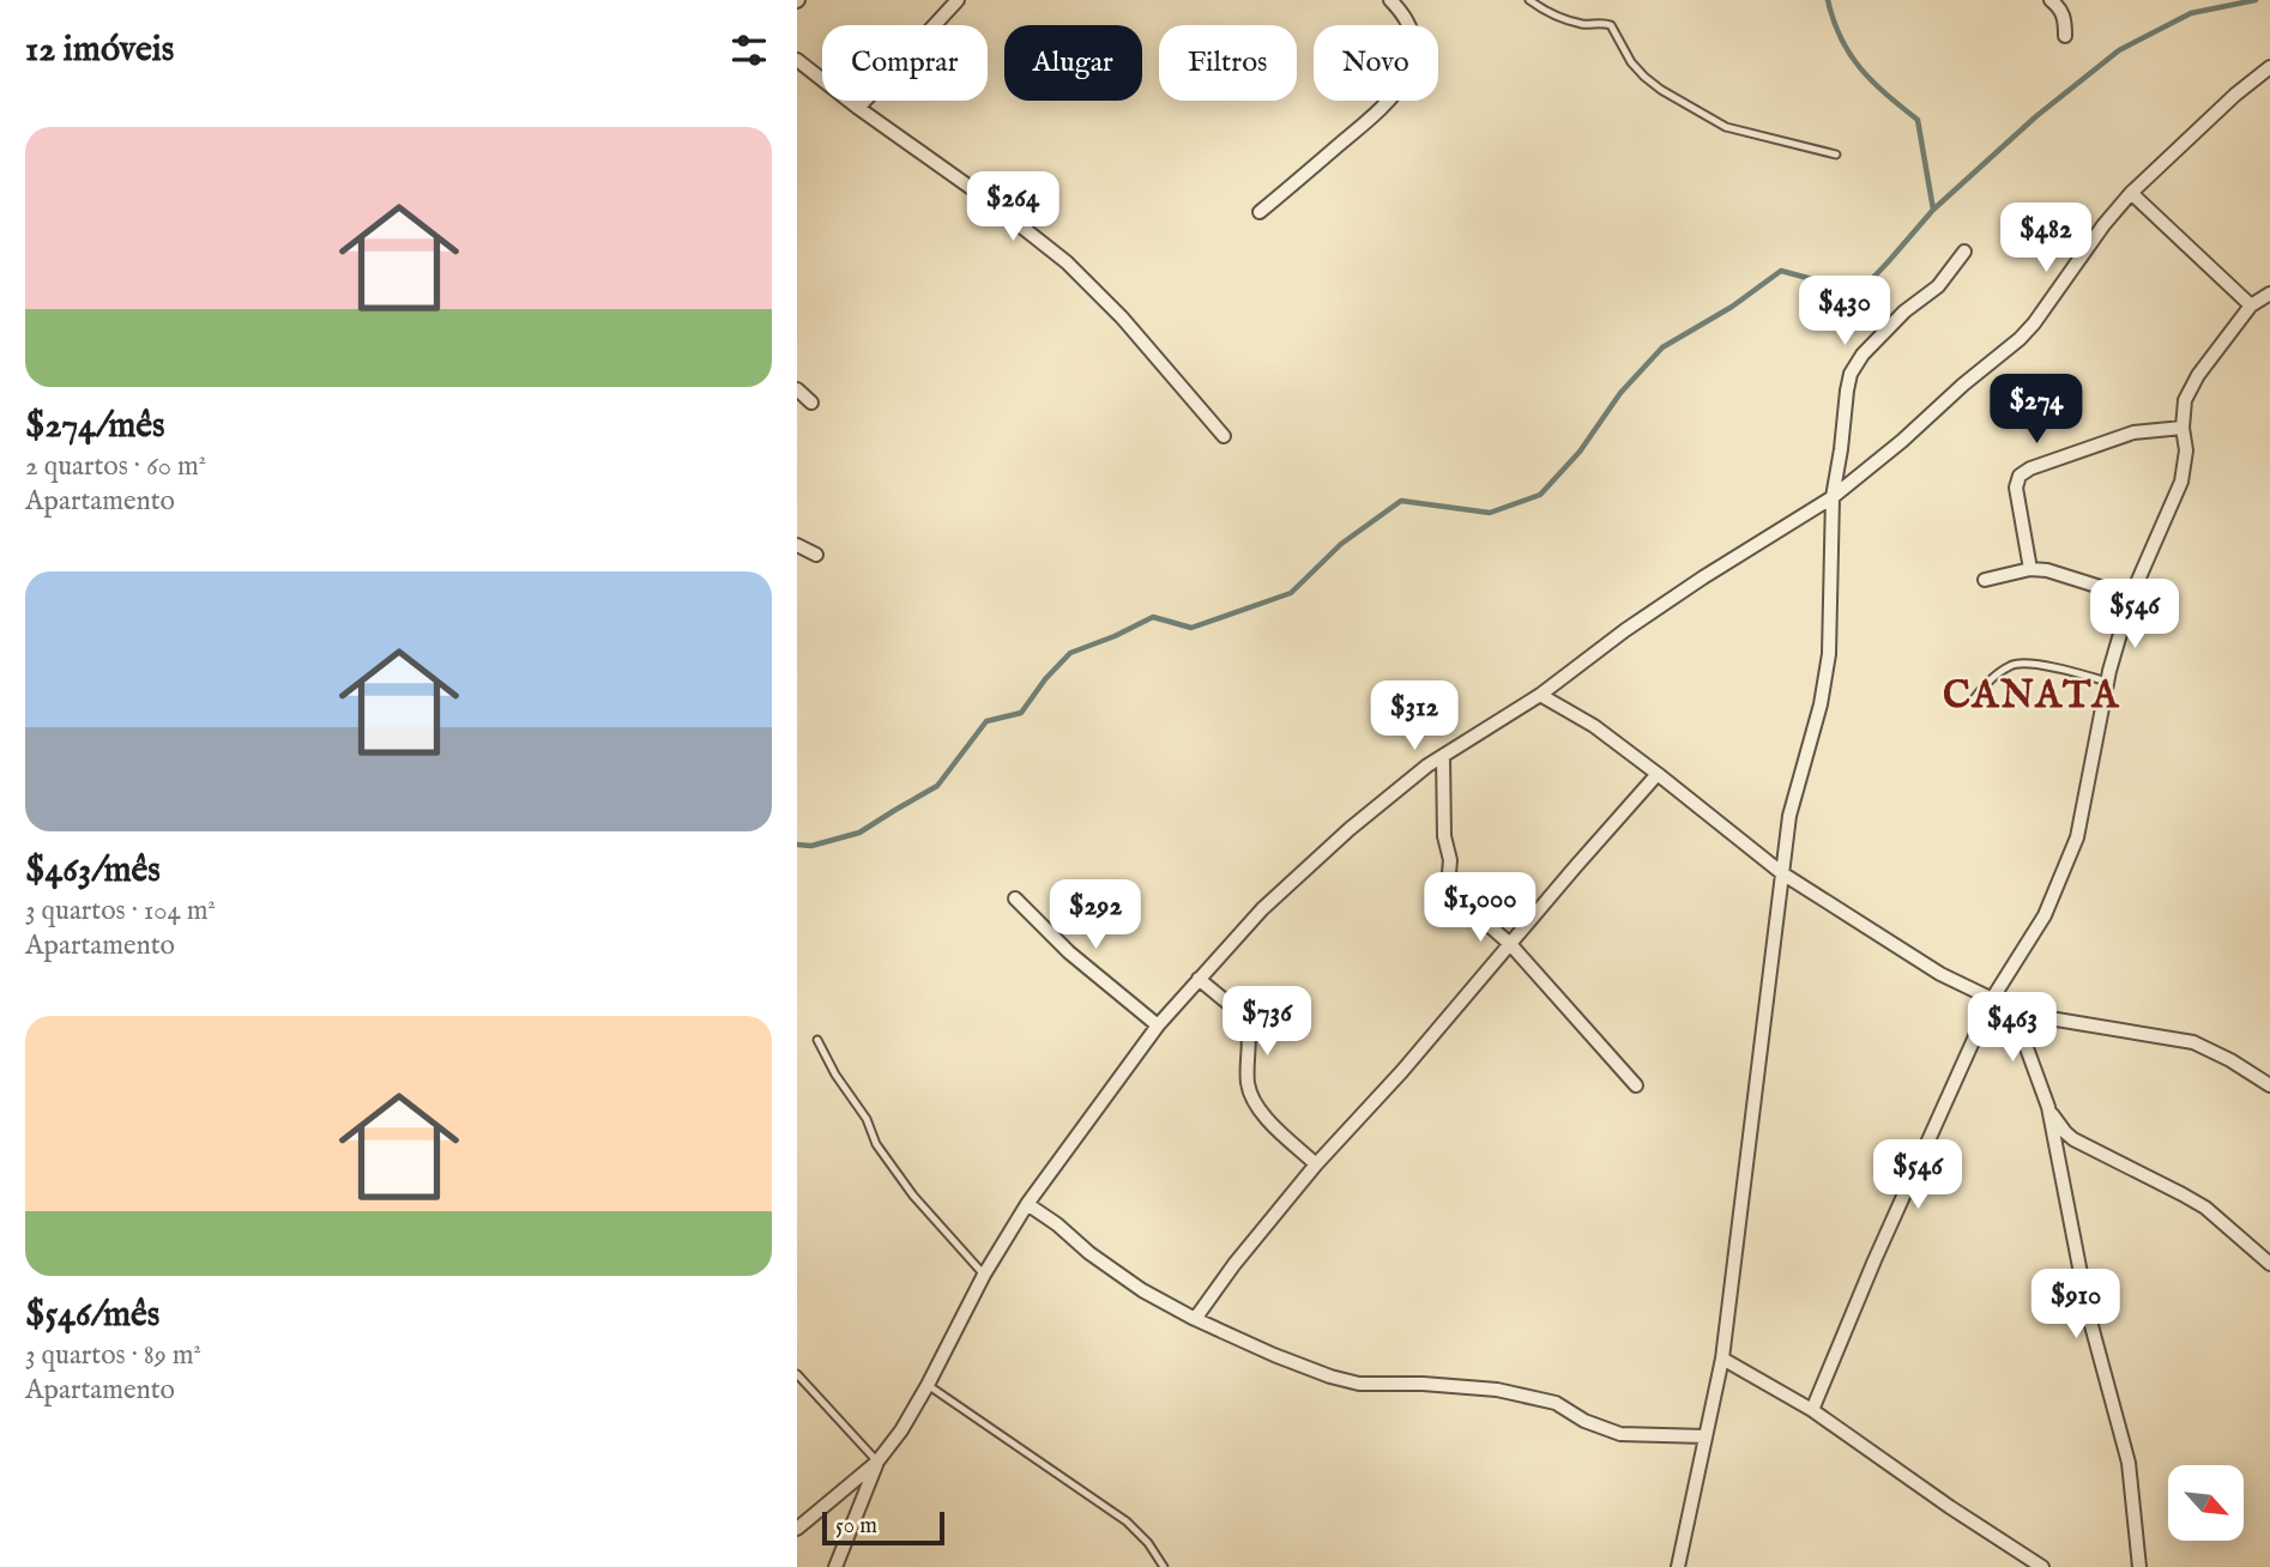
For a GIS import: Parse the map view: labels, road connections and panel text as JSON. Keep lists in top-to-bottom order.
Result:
{
  "districts": ["CANATA"],
  "scale_bar": "50 m",
  "north": "bottom right",
  "page": {
    "heading": "12 imóveis",
    "chip": [
      "Comprar",
      "Alugar",
      "Filtros",
      "Novo"
    ],
    "list": [
      {
        "name": "$274/mês",
        "note": "2 quartos · 60 m² · Apartamento"
      },
      {
        "name": "$463/mês",
        "note": "3 quartos · 104 m² · Apartamento"
      },
      {
        "name": "$546/mês",
        "note": "3 quartos · 89 m² · Apartamento"
      }
    ],
    "price": [
      "$264",
      "$482",
      "$430",
      "$274",
      "$546",
      "$312",
      "$1,000",
      "$292",
      "$736",
      "$463",
      "$546",
      "$910"
    ],
    "scale": "50 m"
  }
}
